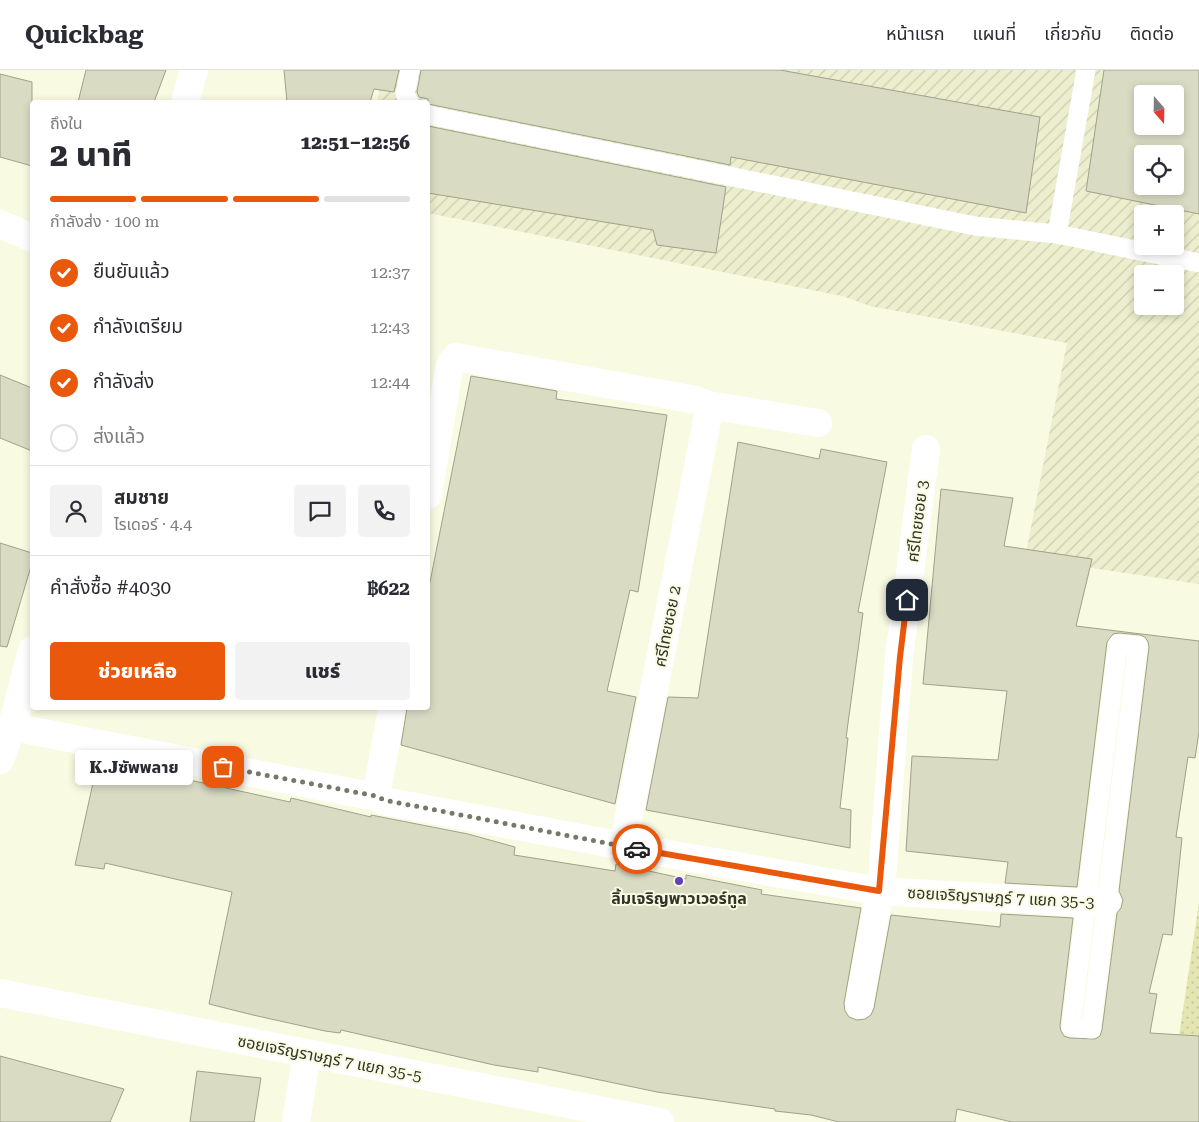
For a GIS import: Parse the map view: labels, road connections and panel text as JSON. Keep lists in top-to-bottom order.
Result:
{
  "streets": {
    "street": [
      "ศรีไทยซอย 3",
      "ศรีไทยซอย 2",
      "ซอยเจริญราษฎร์ 7 แยก 35-3",
      "ซอยเจริญราษฎร์ 7 แยก 35-5"
    ]
  },
  "crossings": [
    ["ศรีไทยซอย 3", "ซอยเจริญราษฎร์ 7 แยก 35-3"],
    ["ศรีไทยซอย 2", "ซอยเจริญราษฎร์ 7 แยก 35-3"]
  ],
  "places": ["K.Jซัพพลาย", "ลิ้มเจริญพาวเวอร์ทูล"],
  "north": "bottom",
  "page": {
    "header": "Quickbag",
    "nav": [
      "หน้าแรก",
      "แผนที่",
      "เกี่ยวกับ",
      "ติดต่อ"
    ],
    "map_buttons": ["+", "−"],
    "heading": ["2 นาที", "ถึงใน", "12:51–12:56"],
    "panel": [
      "สมชาย",
      "ไรเดอร์ · 4.4",
      "คำสั่งซื้อ #4030",
      "฿622"
    ],
    "bar": "กำลังส่ง · 100 m",
    "list": [
      ["ยืนยันแล้ว", "12:37"],
      ["กำลังเตรียม", "12:43"],
      ["กำลังส่ง", "12:44"],
      "ส่งแล้ว"
    ],
    "buttons": ["ช่วยเหลือ", "แชร์"],
    "bubble": "K.Jซัพพลาย"
  }
}
